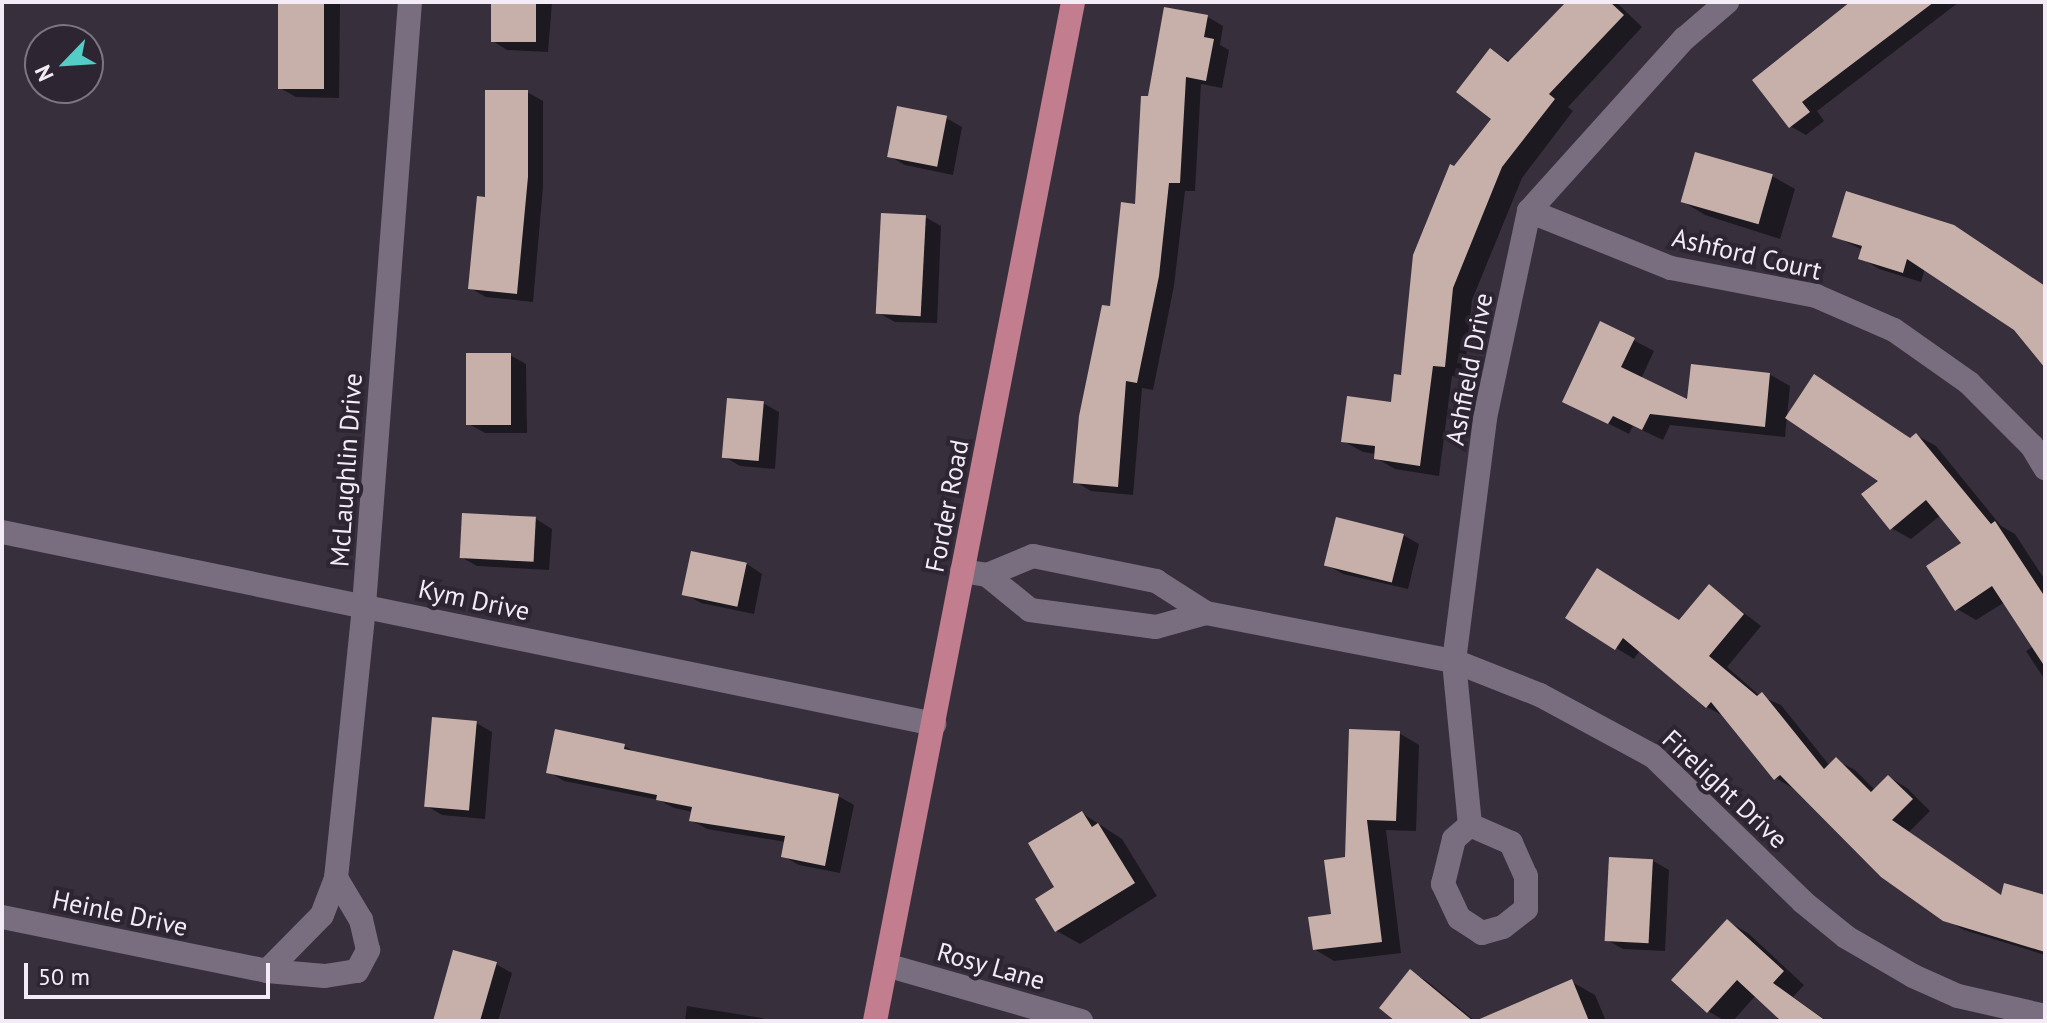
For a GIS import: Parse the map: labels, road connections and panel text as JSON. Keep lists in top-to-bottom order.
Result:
{
  "streets": {
    "main road": ["Forder Road"],
    "street": [
      "Ashford Court",
      "Ashfield Drive",
      "McLaughlin Drive",
      "Kym Drive",
      "Firelight Drive",
      "Heinle Drive",
      "Rosy Lane"
    ]
  },
  "crossings": [
    ["Ashford Court", "Ashfield Drive"],
    ["Ashfield Drive", "Firelight Drive"],
    ["McLaughlin Drive", "Kym Drive"],
    ["McLaughlin Drive", "Heinle Drive"],
    ["Forder Road", "Kym Drive"],
    ["Forder Road", "Rosy Lane"]
  ],
  "scale_bar": "50 m",
  "north": "bottom left"
}
